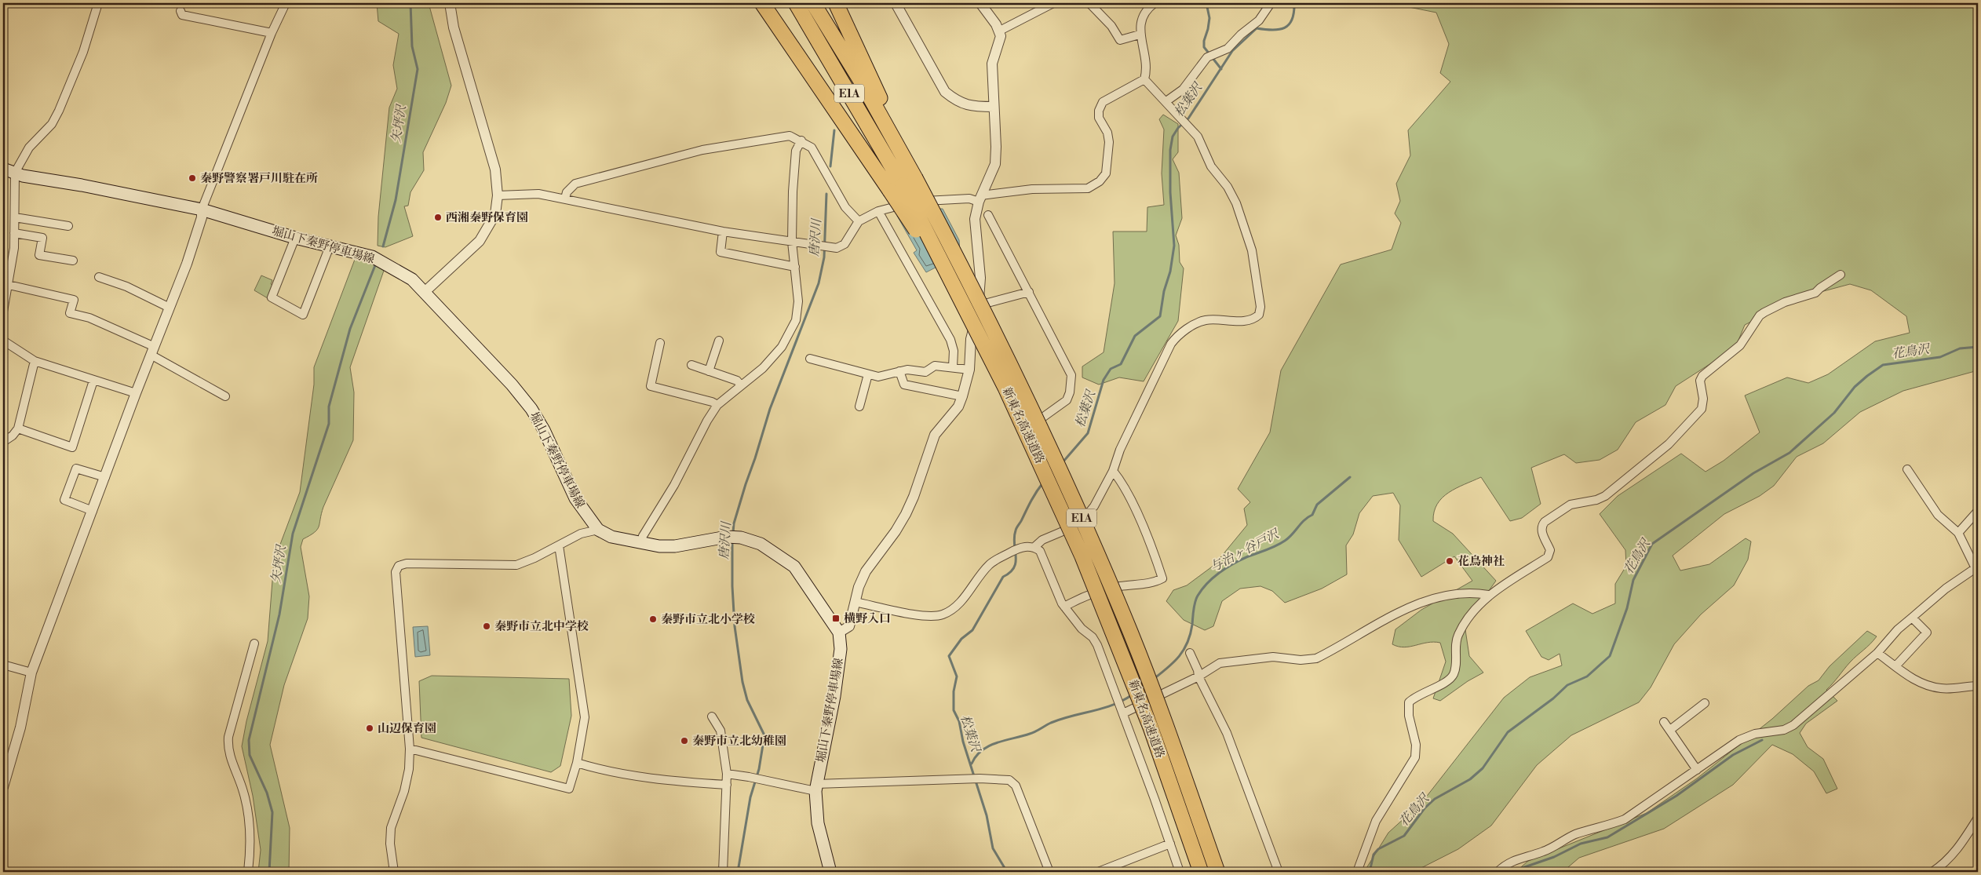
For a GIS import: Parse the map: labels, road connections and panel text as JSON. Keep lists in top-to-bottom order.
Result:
{
  "streets": {
    "highway": ["E1A", "新東名高速道路"],
    "main road": ["堀山下秦野停車場線"]
  },
  "water": [
    "松葉沢",
    "矢坪沢",
    "唐沢川",
    "花鳥沢",
    "与治ヶ谷戸沢"
  ],
  "places": {
    "other": [
      "秦野警察署戸川駐在所",
      "西湘秦野保育園",
      "花鳥神社",
      "秦野市立北小学校",
      "秦野市立北中学校",
      "山辺保育園",
      "秦野市立北幼稚園"
    ],
    "transit": ["横野入口"]
  }
}
